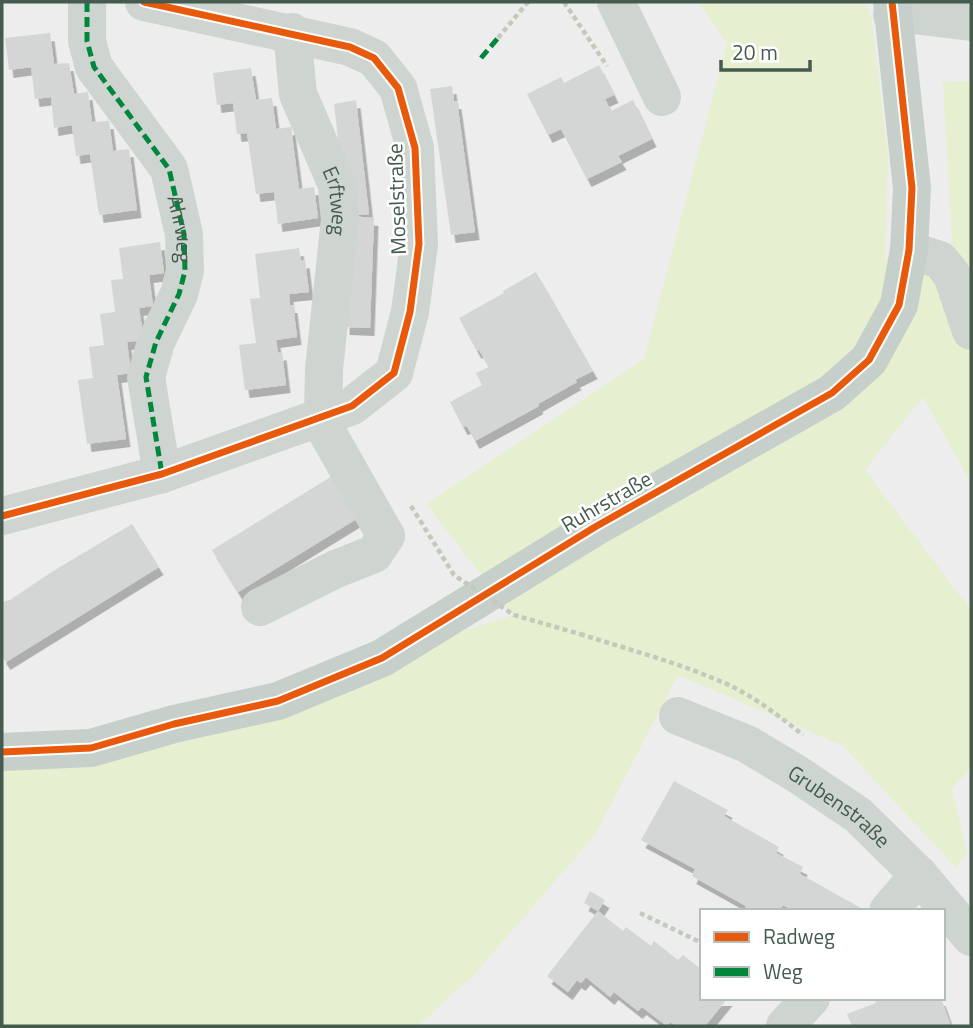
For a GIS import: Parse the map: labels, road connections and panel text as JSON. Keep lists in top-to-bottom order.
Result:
{
  "streets": {
    "main road": ["Ruhrstraße"],
    "street": [
      "Moselstraße",
      "Erftweg",
      "Ahrweg",
      "Grubenstraße"
    ]
  },
  "crossings": [
    ["Moselstraße", "Erftweg"],
    ["Moselstraße", "Ahrweg"]
  ],
  "legend": ["Radweg", "Weg"],
  "scale_bar": "20 m"
}
